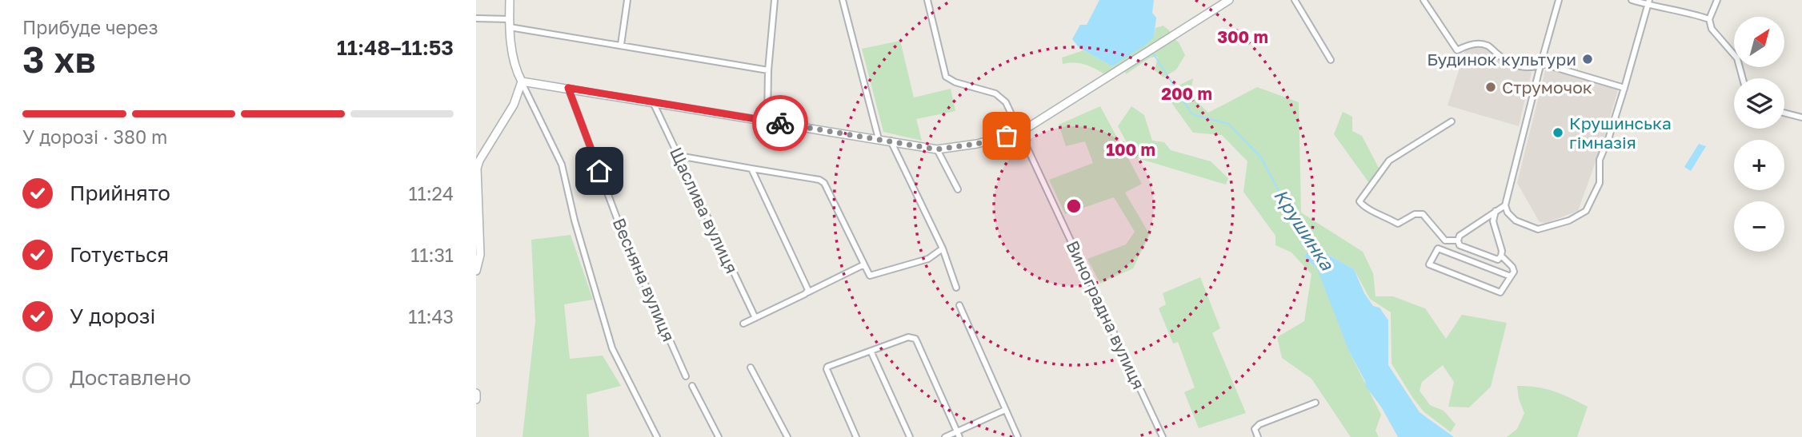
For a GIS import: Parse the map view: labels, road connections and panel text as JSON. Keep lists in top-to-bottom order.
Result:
{
  "streets": {
    "street": ["Щаслива вулиця", "Весняна вулиця", "Виноградна вулиця"]
  },
  "water": ["Крушинка"],
  "places": ["Будинок культури", "Струмочок", "Крушинська гімназія"],
  "north": "top right",
  "page": {
    "heading": ["3 хв", "Прибуде через", "11:48–11:53"],
    "map_buttons": ["+", "−"],
    "bar": "У дорозі · 380 m",
    "list": [
      ["Прийнято", "11:24"],
      ["Готується", "11:31"],
      ["У дорозі", "11:43"],
      "Доставлено"
    ]
  },
  "rings": ["300 m", "200 m", "100 m"]
}
